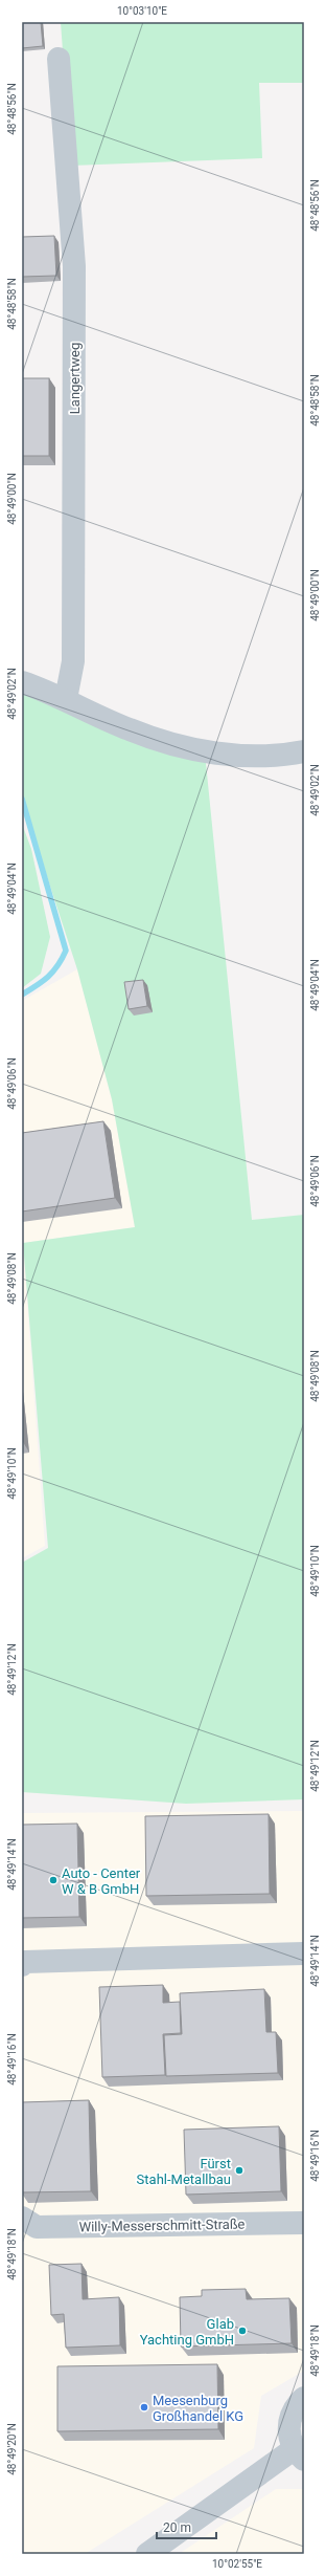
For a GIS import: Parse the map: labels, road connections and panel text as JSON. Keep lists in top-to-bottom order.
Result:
{
  "streets": {
    "street": ["Langertweg", "Willy-Messerschmitt-Straße"]
  },
  "places": [
    "Auto - Center W & B GmbH",
    "Fürst Stahl-Metallbau",
    "Glab Yachting GmbH",
    "Meesenburg Großhandel KG"
  ],
  "scale_bar": "20 m",
  "coordinates": [
    "10°03'10\"E",
    "48°48'56\"N",
    "48°48'58\"N",
    "48°49'00\"N",
    "48°49'02\"N",
    "48°49'04\"N",
    "48°49'06\"N",
    "48°49'08\"N",
    "48°49'10\"N",
    "48°49'12\"N",
    "48°49'14\"N",
    "48°49'16\"N",
    "48°49'18\"N",
    "48°49'20\"N",
    "10°02'55\"E"
  ]
}
